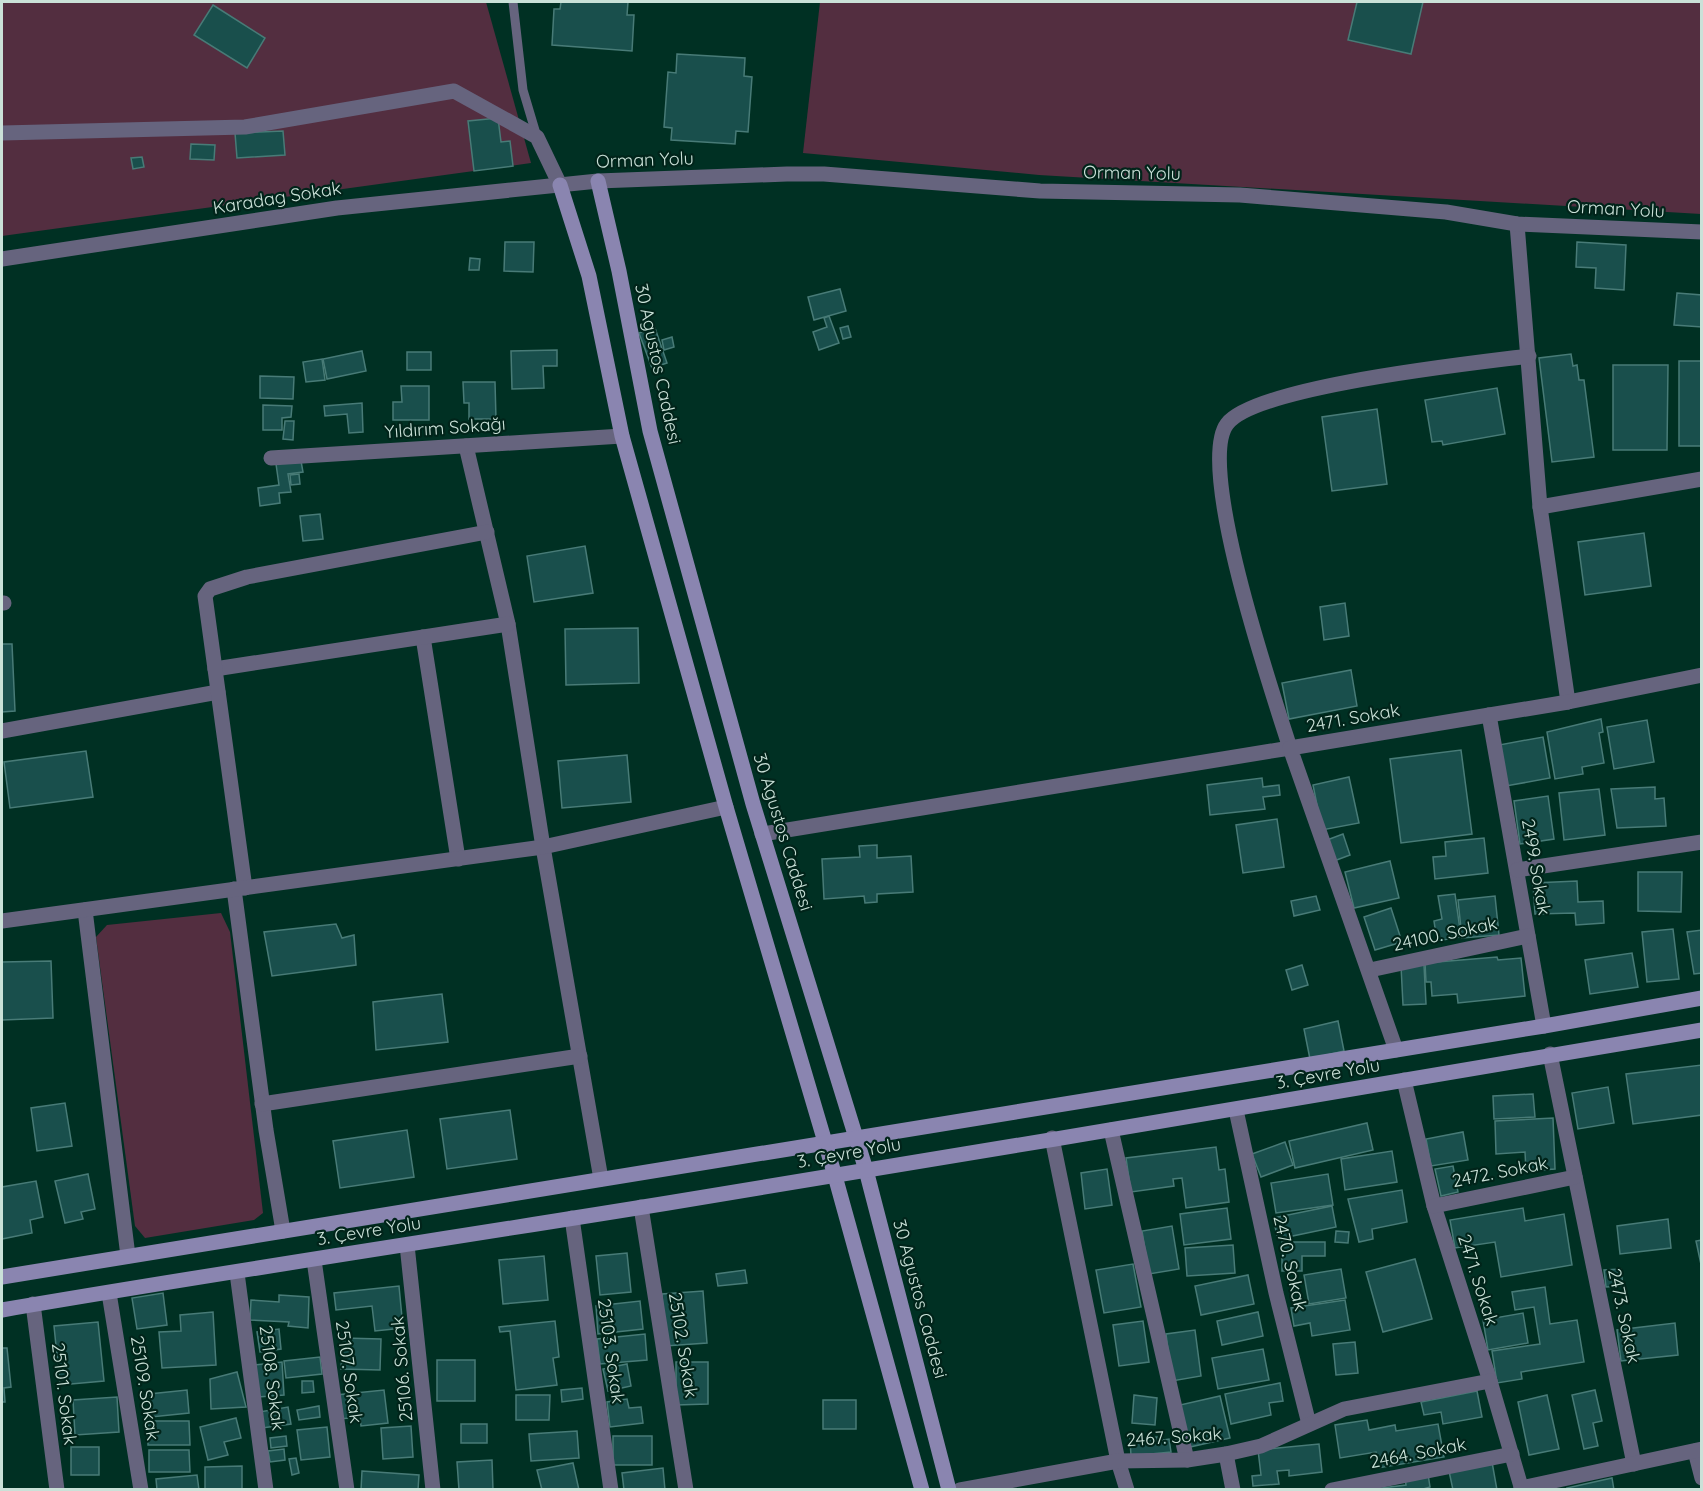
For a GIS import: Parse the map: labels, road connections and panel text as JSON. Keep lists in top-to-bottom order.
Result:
{
  "streets": {
    "main road": ["30 Agustos Caddesi", "3. Çevre Yolu"],
    "street": [
      "Orman Yolu",
      "Karadag Sokak",
      "Yıldırım Sokağı",
      "2471. Sokak",
      "2499. Sokak",
      "24100. Sokak",
      "2472. Sokak",
      "2470. Sokak",
      "2473. Sokak",
      "25102. Sokak",
      "25103. Sokak",
      "25106. Sokak",
      "25107. Sokak",
      "25108. Sokak",
      "25109. Sokak",
      "25101. Sokak",
      "2467. Sokak",
      "2464. Sokak"
    ]
  },
  "crossings": [
    ["Orman Yolu", "Karadag Sokak"],
    ["Orman Yolu", "30 Agustos Caddesi"],
    ["30 Agustos Caddesi", "3. Çevre Yolu"],
    ["2471. Sokak", "2499. Sokak"],
    ["2471. Sokak", "24100. Sokak"],
    ["2471. Sokak", "3. Çevre Yolu"],
    ["2471. Sokak", "2472. Sokak"],
    ["2471. Sokak", "2467. Sokak"],
    ["2471. Sokak", "2464. Sokak"],
    ["2499. Sokak", "24100. Sokak"],
    ["2499. Sokak", "3. Çevre Yolu"],
    ["3. Çevre Yolu", "2470. Sokak"],
    ["3. Çevre Yolu", "25102. Sokak"],
    ["3. Çevre Yolu", "25103. Sokak"],
    ["3. Çevre Yolu", "25106. Sokak"],
    ["3. Çevre Yolu", "25107. Sokak"],
    ["3. Çevre Yolu", "25108. Sokak"],
    ["3. Çevre Yolu", "25109. Sokak"],
    ["3. Çevre Yolu", "25101. Sokak"],
    ["2472. Sokak", "2473. Sokak"],
    ["2470. Sokak", "2467. Sokak"]
  ]
}
